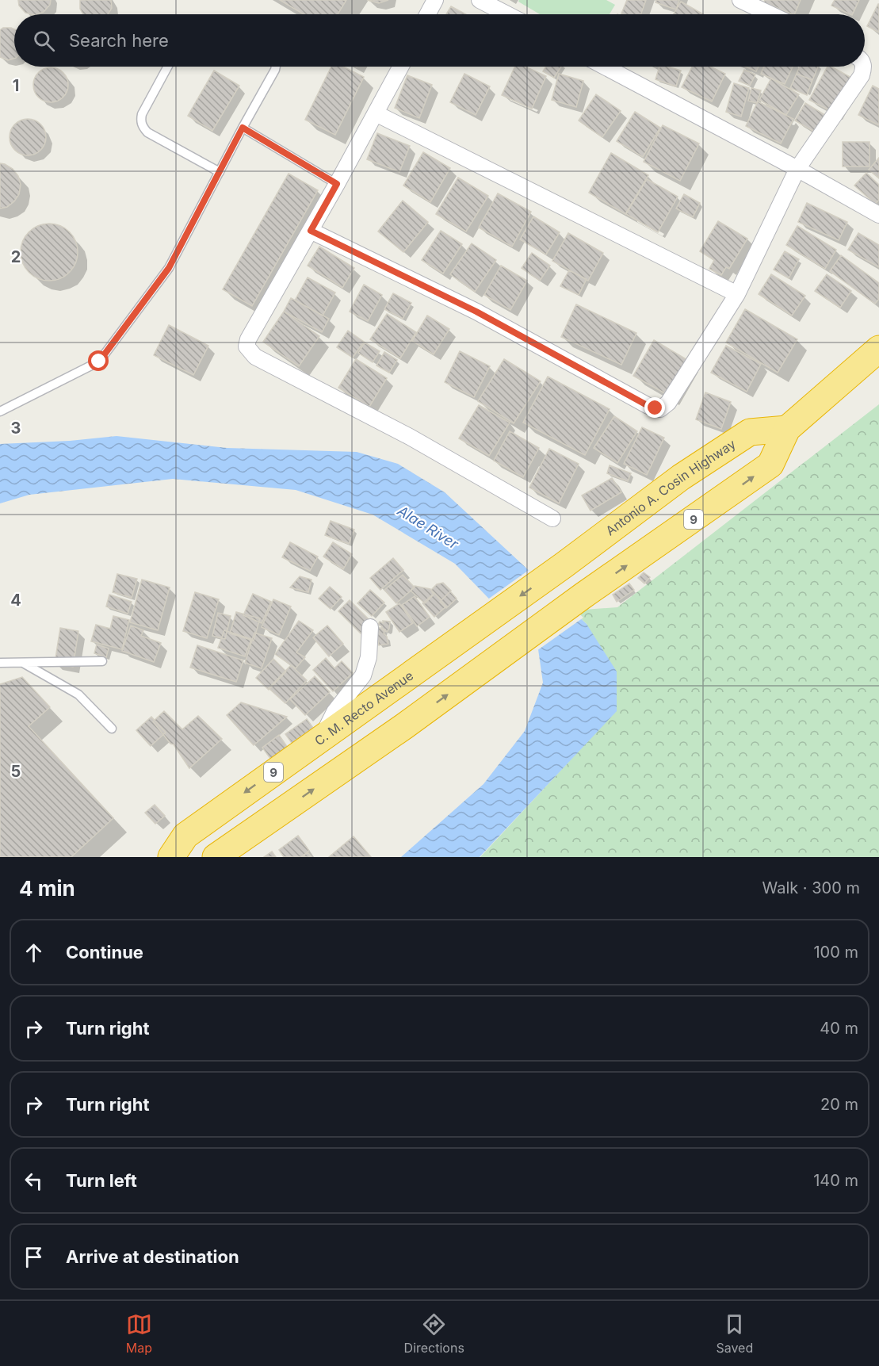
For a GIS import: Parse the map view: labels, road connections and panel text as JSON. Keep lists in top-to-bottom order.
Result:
{
  "streets": {
    "highway": ["Antonio A. Cosin Highway", "9", "C. M. Recto Avenue"]
  },
  "crossings": [
    ["Antonio A. Cosin Highway", "9"],
    ["Antonio A. Cosin Highway", "C. M. Recto Avenue"]
  ],
  "water": ["Alae River"],
  "page": {
    "search": "Search here",
    "heading": ["4 min", "Walk · 300 m"],
    "list": [
      ["Continue", "100 m"],
      ["Turn right", "40 m"],
      ["Turn right", "20 m"],
      ["Turn left", "140 m"],
      "Arrive at destination"
    ],
    "nav": ["Map", "Directions", "Saved"]
  },
  "grid": {
    "rows": [
      "1",
      "2",
      "3",
      "4",
      "5"
    ]
  }
}
